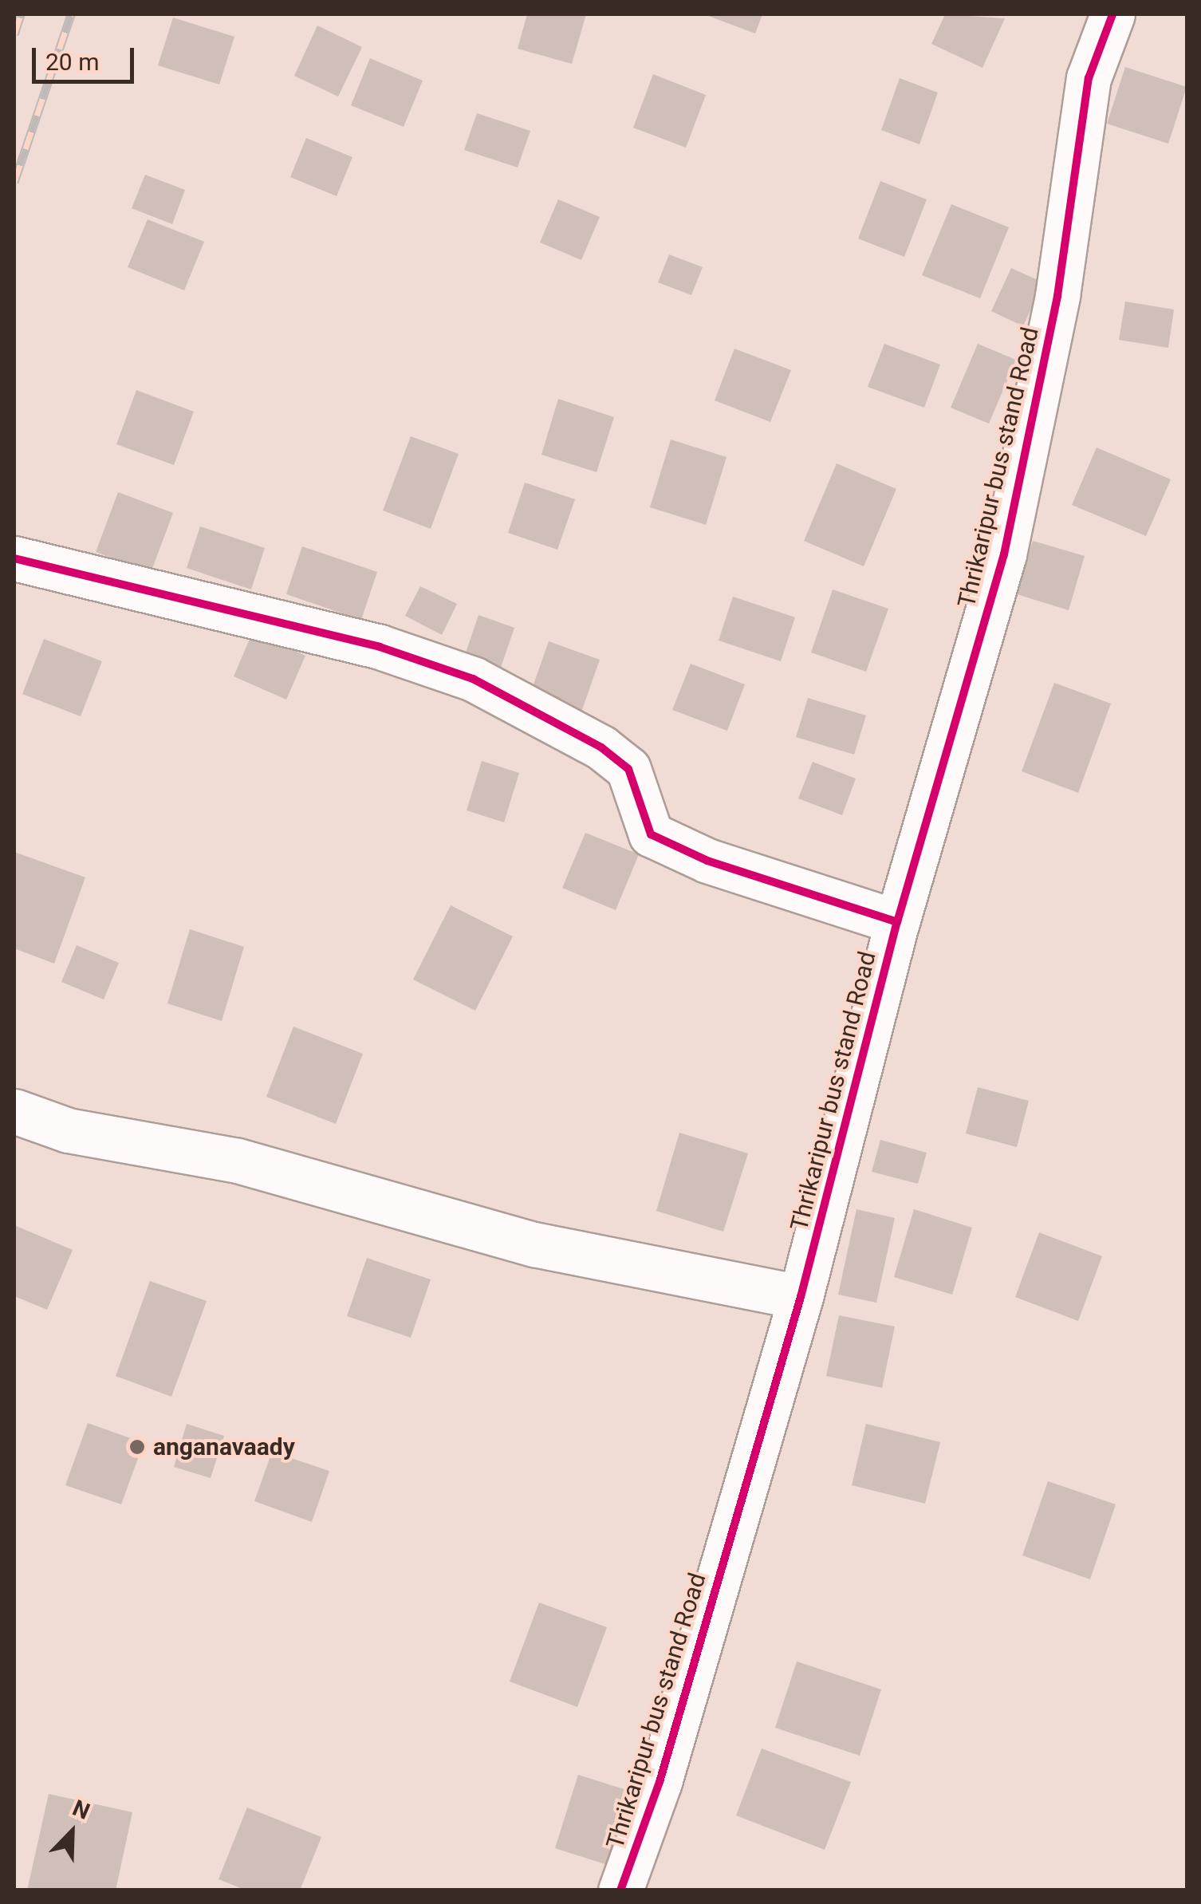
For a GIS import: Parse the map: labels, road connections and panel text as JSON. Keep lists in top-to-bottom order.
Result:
{
  "streets": {
    "street": ["Thrikaripur bus stand Road"]
  },
  "places": ["anganavaady"],
  "scale_bar": "20 m",
  "north": "top right"
}
